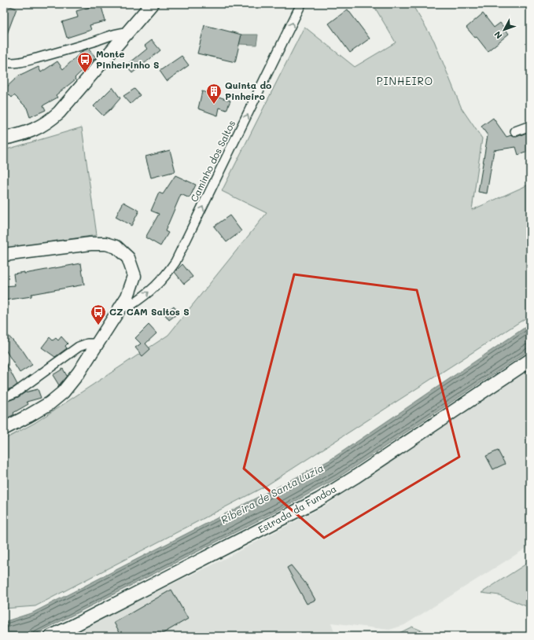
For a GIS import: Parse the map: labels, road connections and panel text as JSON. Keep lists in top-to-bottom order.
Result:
{
  "streets": {
    "main road": ["Estrada da Fundoa"],
    "street": ["Caminho dos Saltos"]
  },
  "one_way": ["Caminho dos Saltos"],
  "districts": ["PINHEIRO"],
  "water": ["Ribeira de Santa Luzia"],
  "places": {
    "bus stop": ["Monte Pinheirinho S", "CZ CAM Saltos S"],
    "building": ["Quinta do Pinheiro"]
  },
  "north": "bottom left"
}
